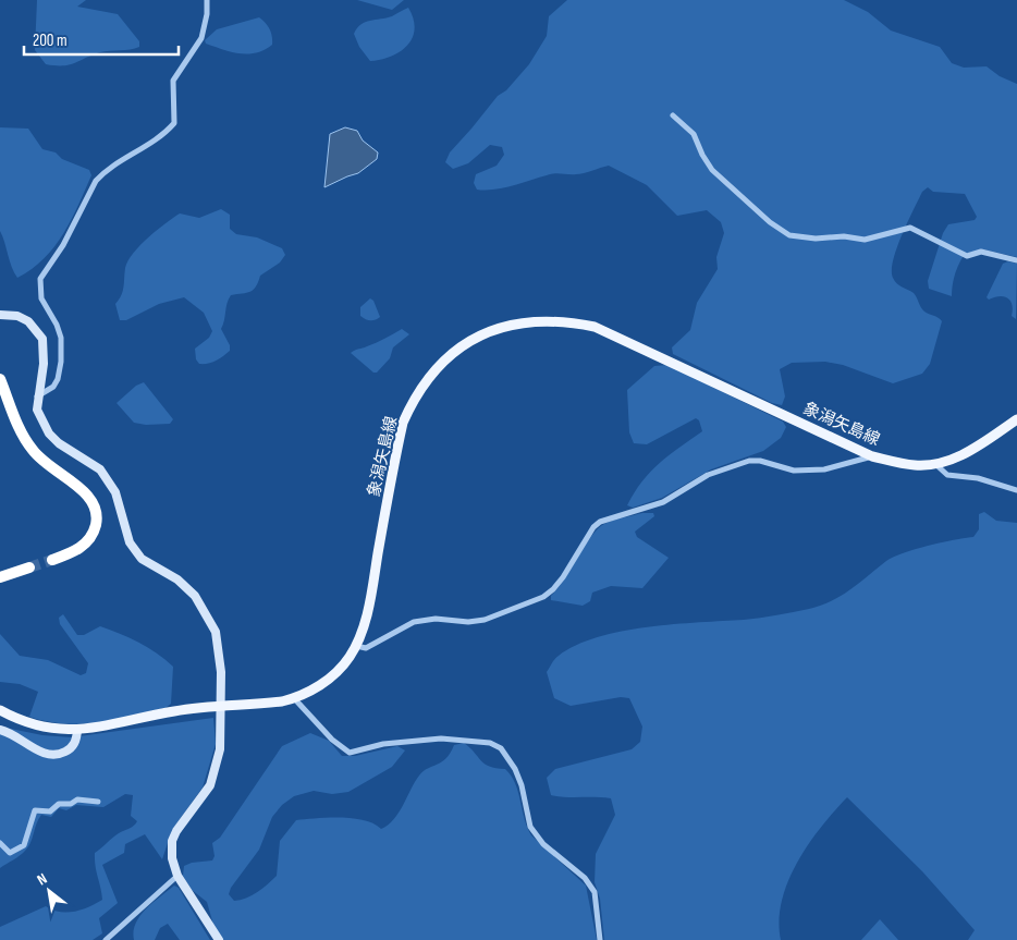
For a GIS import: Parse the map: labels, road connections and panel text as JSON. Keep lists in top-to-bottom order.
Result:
{
  "streets": {
    "main road": ["象潟矢島線"]
  },
  "scale_bar": "200 m",
  "north": "top left"
}
